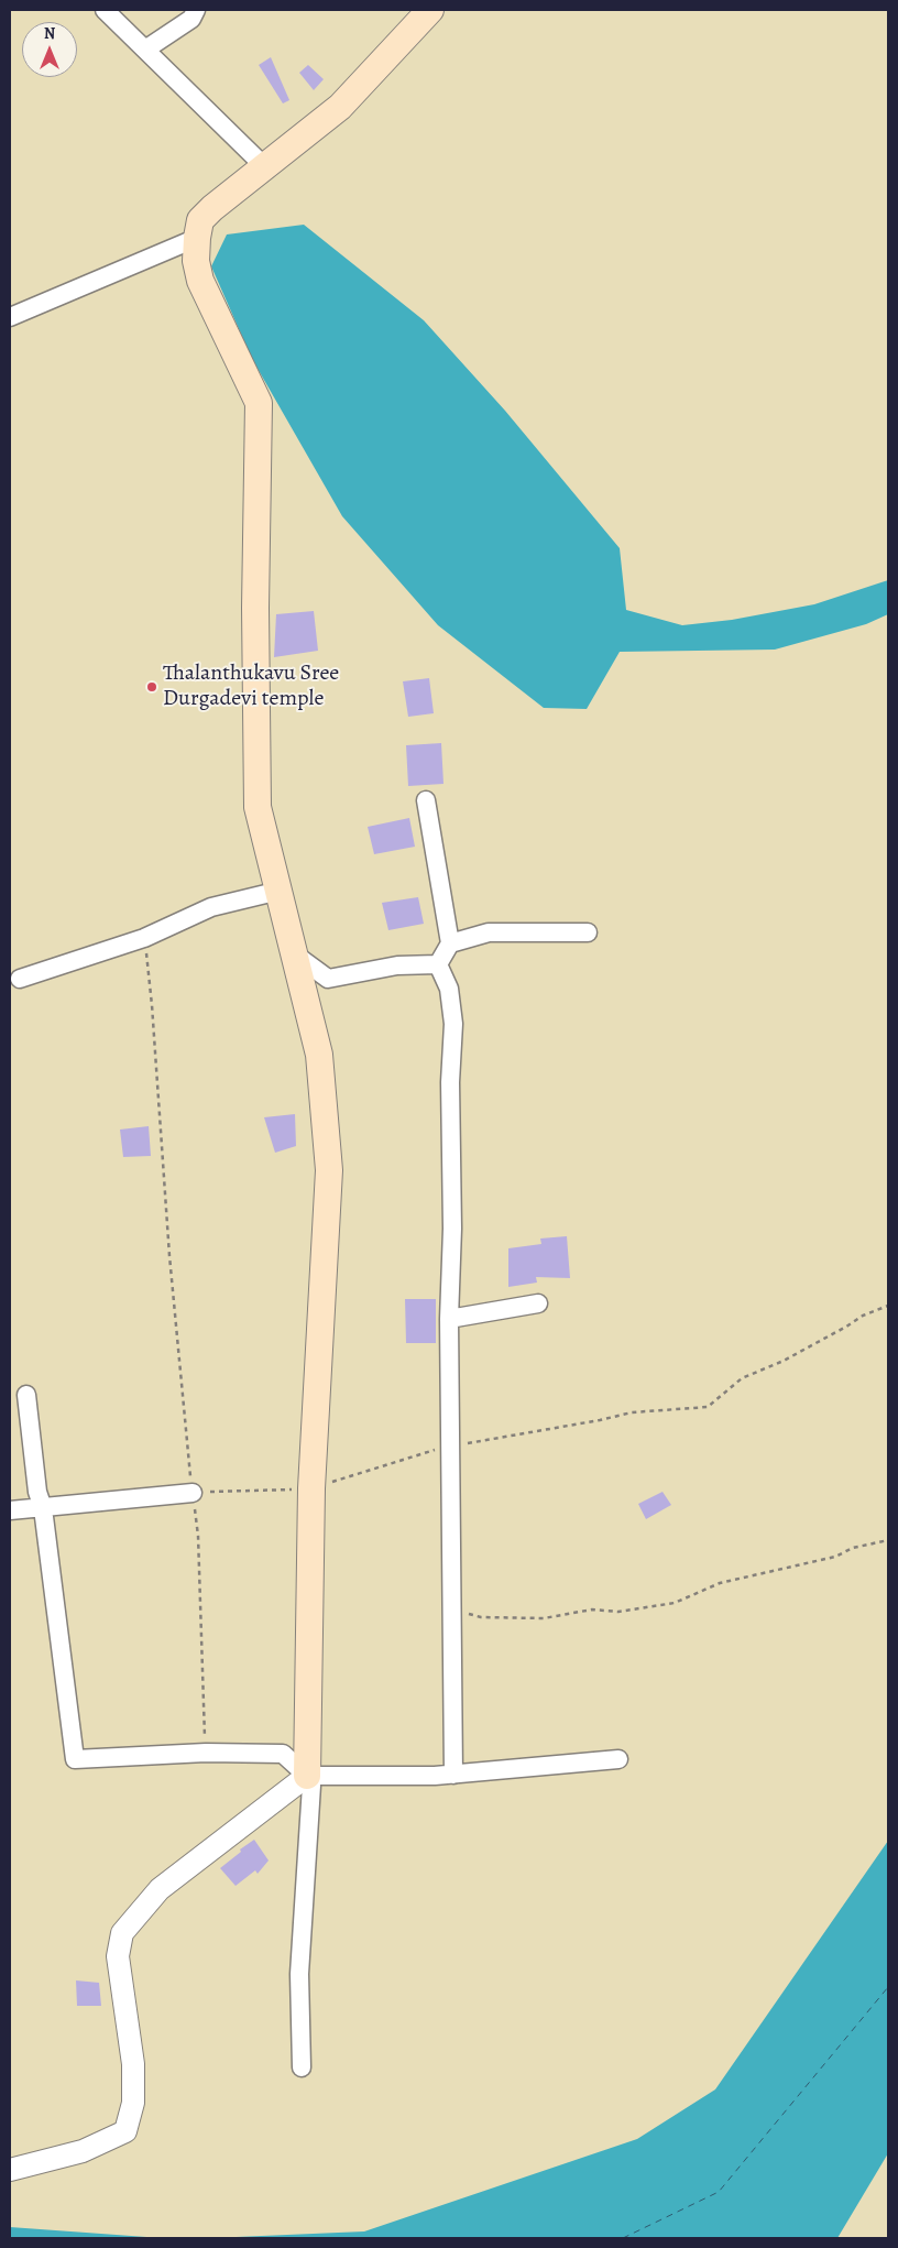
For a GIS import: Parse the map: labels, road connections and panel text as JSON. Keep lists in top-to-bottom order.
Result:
{
  "places": ["Thalanthukavu Sree Durgadevi temple"],
  "north": "top"
}
